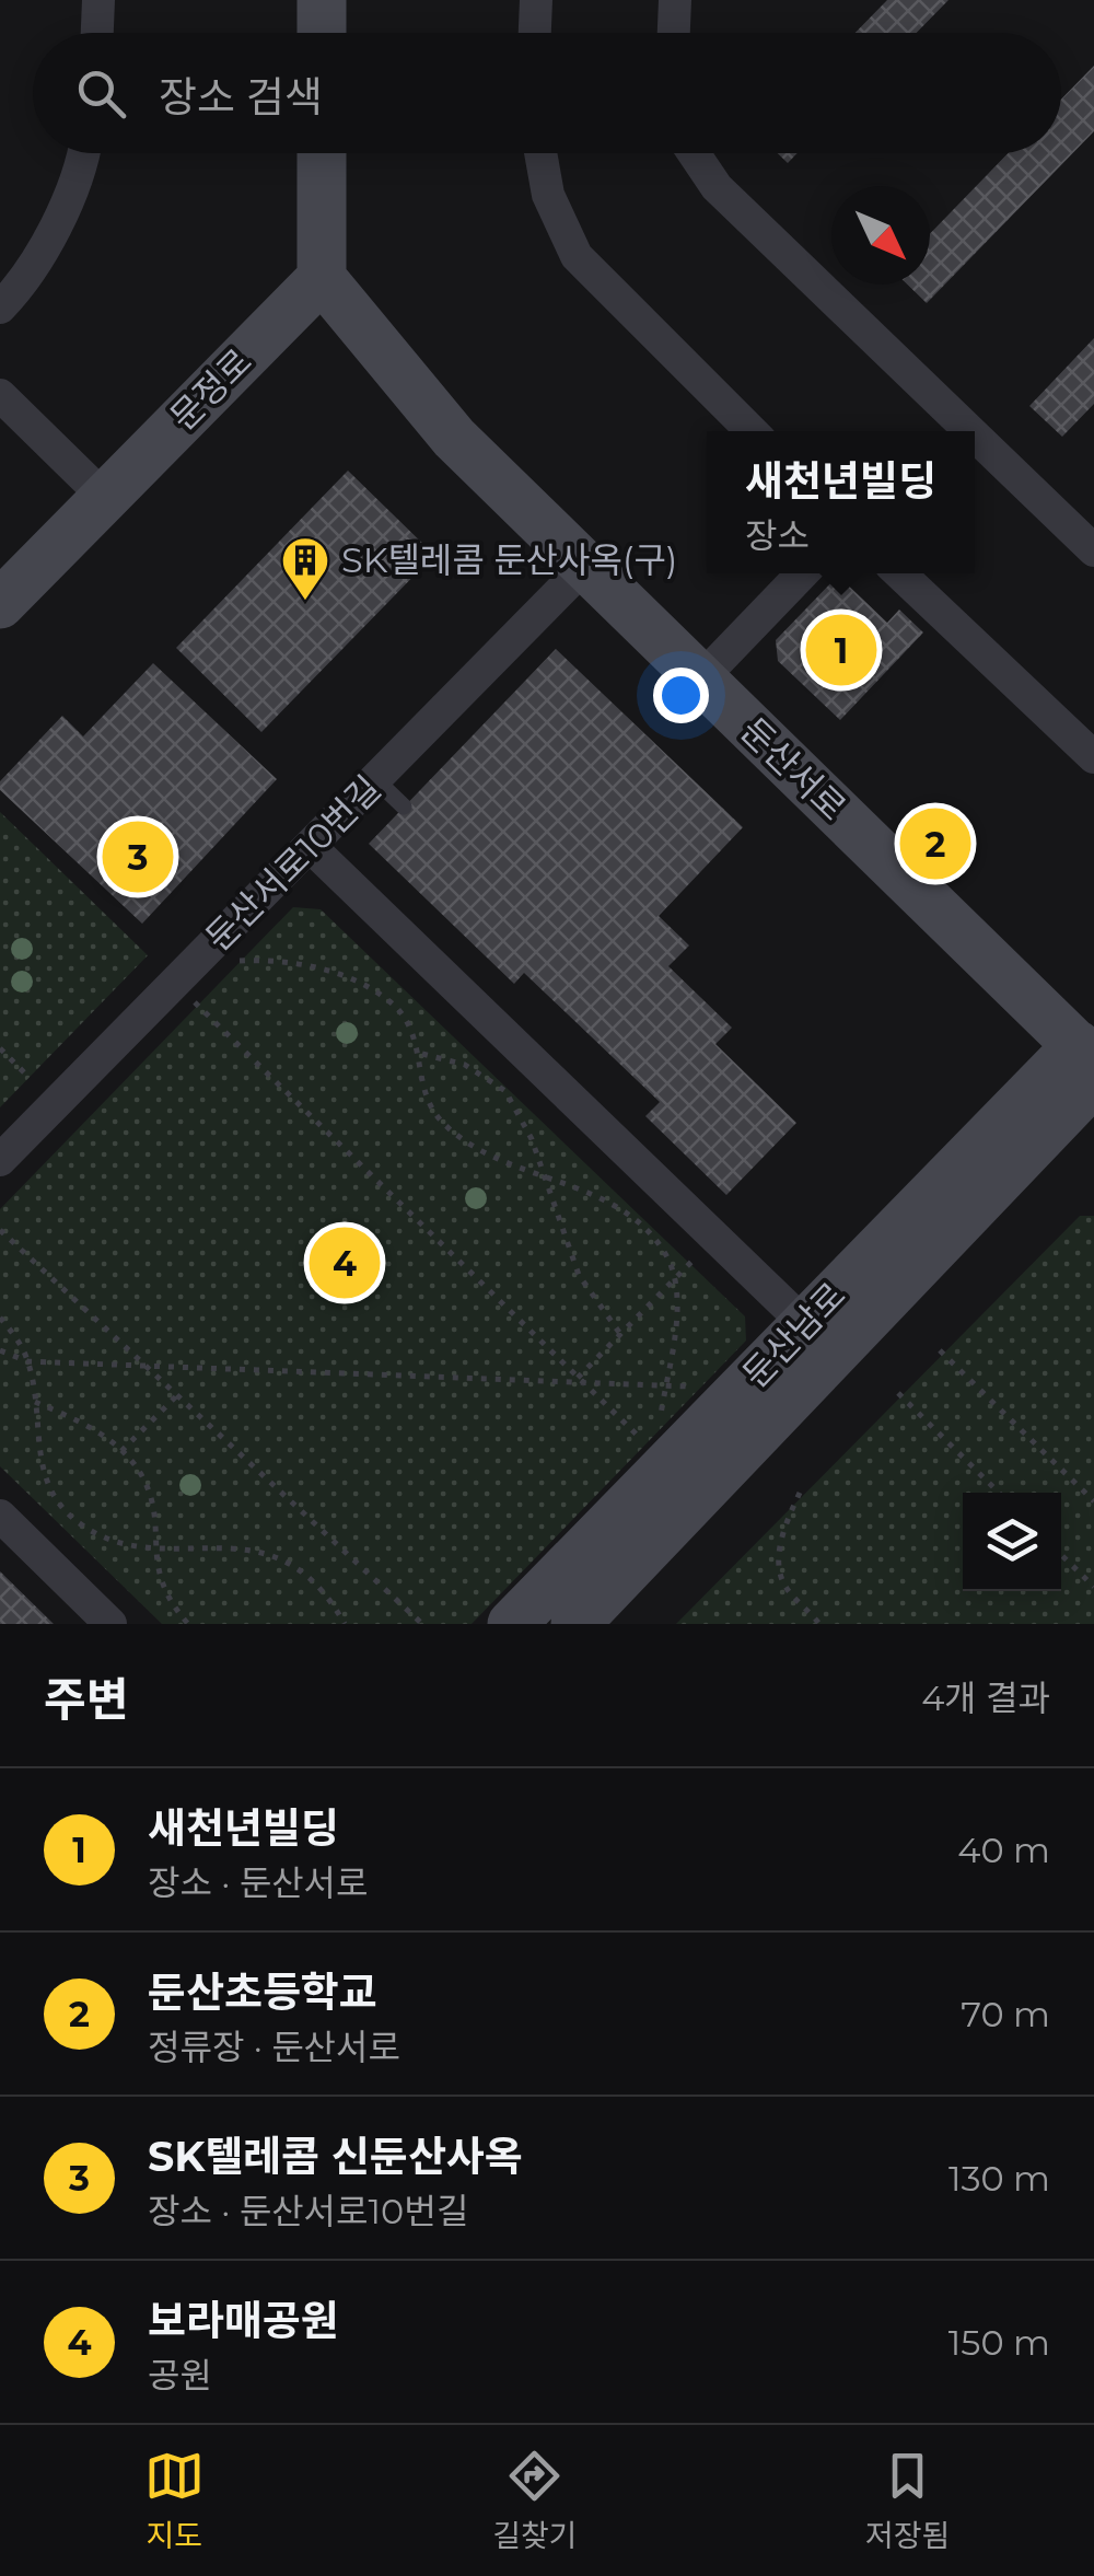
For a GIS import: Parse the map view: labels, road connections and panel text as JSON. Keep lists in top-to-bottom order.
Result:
{
  "streets": {
    "main road": ["문정로", "둔산서로", "둔산남로"],
    "street": ["둔산서로10번길"]
  },
  "crossings": [
    ["문정로", "둔산서로"],
    ["둔산서로", "둔산서로10번길"],
    ["둔산서로", "둔산남로"]
  ],
  "places": {
    "building": ["SK텔레콤 둔산사옥(구)"]
  },
  "north": "bottom right",
  "page": {
    "search": "장소 검색",
    "popup": ["새천년빌딩", "장소"],
    "pins": [
      "1",
      "2",
      "3",
      "4"
    ],
    "heading": ["주변", "4개 결과"],
    "list": [
      {
        "mark": "1",
        "name": "새천년빌딩",
        "note": "장소 · 둔산서로",
        "value": "40 m"
      },
      {
        "mark": "2",
        "name": "둔산초등학교",
        "note": "정류장 · 둔산서로",
        "value": "70 m"
      },
      {
        "mark": "3",
        "name": "SK텔레콤 신둔산사옥",
        "note": "장소 · 둔산서로10번길",
        "value": "130 m"
      },
      {
        "mark": "4",
        "name": "보라매공원",
        "note": "공원",
        "value": "150 m"
      }
    ],
    "nav": ["지도", "길찾기", "저장됨"]
  }
}
